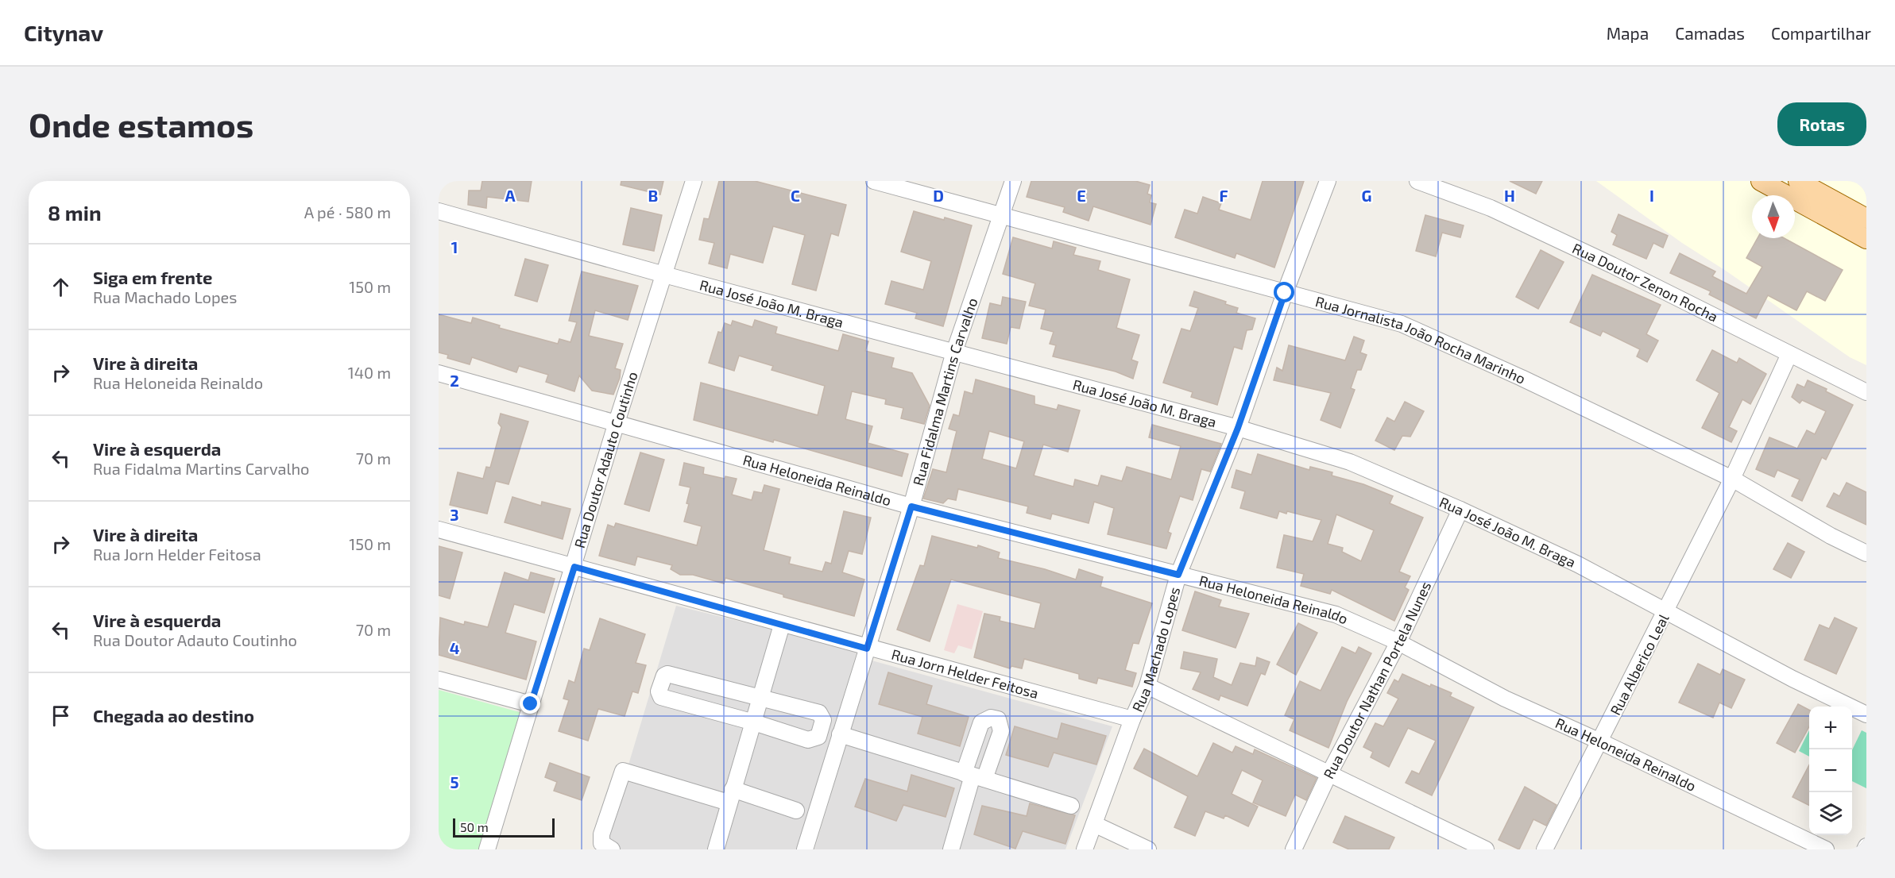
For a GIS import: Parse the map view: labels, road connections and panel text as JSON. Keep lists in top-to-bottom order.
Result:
{
  "streets": {
    "street": [
      "Rua Doutor Zenon Rocha",
      "Rua José João M. Braga",
      "Rua Jornalista João Rocha Marinho",
      "Rua Fidalma Martins Carvalho",
      "Rua Doutor Adauto Coutinho",
      "Rua Heloneida Reinaldo",
      "Rua Machado Lopes",
      "Rua Alberico Leal",
      "Rua Jorn Helder Feitosa",
      "Rua Doutor Nathan Portela Nunes"
    ]
  },
  "crossings": [
    ["Rua José João M. Braga", "Rua Fidalma Martins Carvalho"],
    ["Rua José João M. Braga", "Rua Doutor Adauto Coutinho"],
    ["Rua José João M. Braga", "Rua Machado Lopes"],
    ["Rua José João M. Braga", "Rua Alberico Leal"],
    ["Rua José João M. Braga", "Rua Doutor Nathan Portela Nunes"],
    ["Rua Jornalista João Rocha Marinho", "Rua Fidalma Martins Carvalho"],
    ["Rua Jornalista João Rocha Marinho", "Rua Machado Lopes"],
    ["Rua Jornalista João Rocha Marinho", "Rua Alberico Leal"],
    ["Rua Fidalma Martins Carvalho", "Rua Heloneida Reinaldo"],
    ["Rua Fidalma Martins Carvalho", "Rua Jorn Helder Feitosa"],
    ["Rua Doutor Adauto Coutinho", "Rua Heloneida Reinaldo"],
    ["Rua Doutor Adauto Coutinho", "Rua Jorn Helder Feitosa"],
    ["Rua Heloneida Reinaldo", "Rua Machado Lopes"],
    ["Rua Heloneida Reinaldo", "Rua Alberico Leal"],
    ["Rua Heloneida Reinaldo", "Rua Doutor Nathan Portela Nunes"],
    ["Rua Machado Lopes", "Rua Jorn Helder Feitosa"]
  ],
  "scale_bar": "50 m",
  "north": "bottom",
  "page": {
    "header": "Citynav",
    "nav": ["Mapa", "Camadas", "Compartilhar"],
    "buttons": "Rotas",
    "title": "Onde estamos",
    "heading": ["8 min", "A pé · 580 m"],
    "list": [
      ["Siga em frente", "Rua Machado Lopes", "150 m"],
      ["Vire à direita", "Rua Heloneida Reinaldo", "140 m"],
      ["Vire à esquerda", "Rua Fidalma Martins Carvalho", "70 m"],
      ["Vire à direita", "Rua Jorn Helder Feitosa", "150 m"],
      ["Vire à esquerda", "Rua Doutor Adauto Coutinho", "70 m"],
      "Chegada ao destino"
    ],
    "map_buttons": ["+", "−"],
    "scale": "50 m"
  },
  "grid": {
    "columns": [
      "A",
      "B",
      "C",
      "D",
      "E",
      "F",
      "G",
      "H",
      "I"
    ],
    "rows": [
      "1",
      "2",
      "3",
      "4",
      "5"
    ]
  }
}
